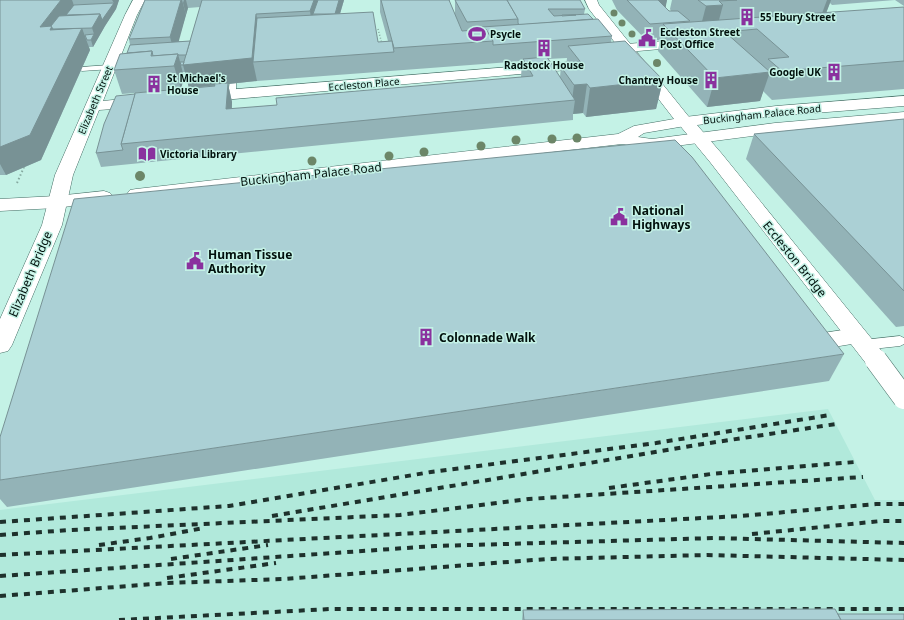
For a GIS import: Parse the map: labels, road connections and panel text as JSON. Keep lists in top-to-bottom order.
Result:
{
  "streets": {
    "main road": [
      "Eccleston Place",
      "Elizabeth Street",
      "Buckingham Palace Road",
      "Eccleston Bridge",
      "Elizabeth Bridge"
    ]
  },
  "crossings": [
    ["Elizabeth Street", "Buckingham Palace Road"],
    ["Elizabeth Street", "Elizabeth Bridge"],
    ["Buckingham Palace Road", "Eccleston Bridge"],
    ["Buckingham Palace Road", "Elizabeth Bridge"]
  ],
  "places": {
    "building": [
      "55 Ebury Street",
      "Radstock House",
      "Google UK",
      "Chantrey House",
      "St Michael's House",
      "Colonnade Walk"
    ],
    "sports": ["Psycle"],
    "public building": ["Eccleston Street Post Office", "National Highways", "Human Tissue Authority"],
    "library": ["Victoria Library"]
  }
}
